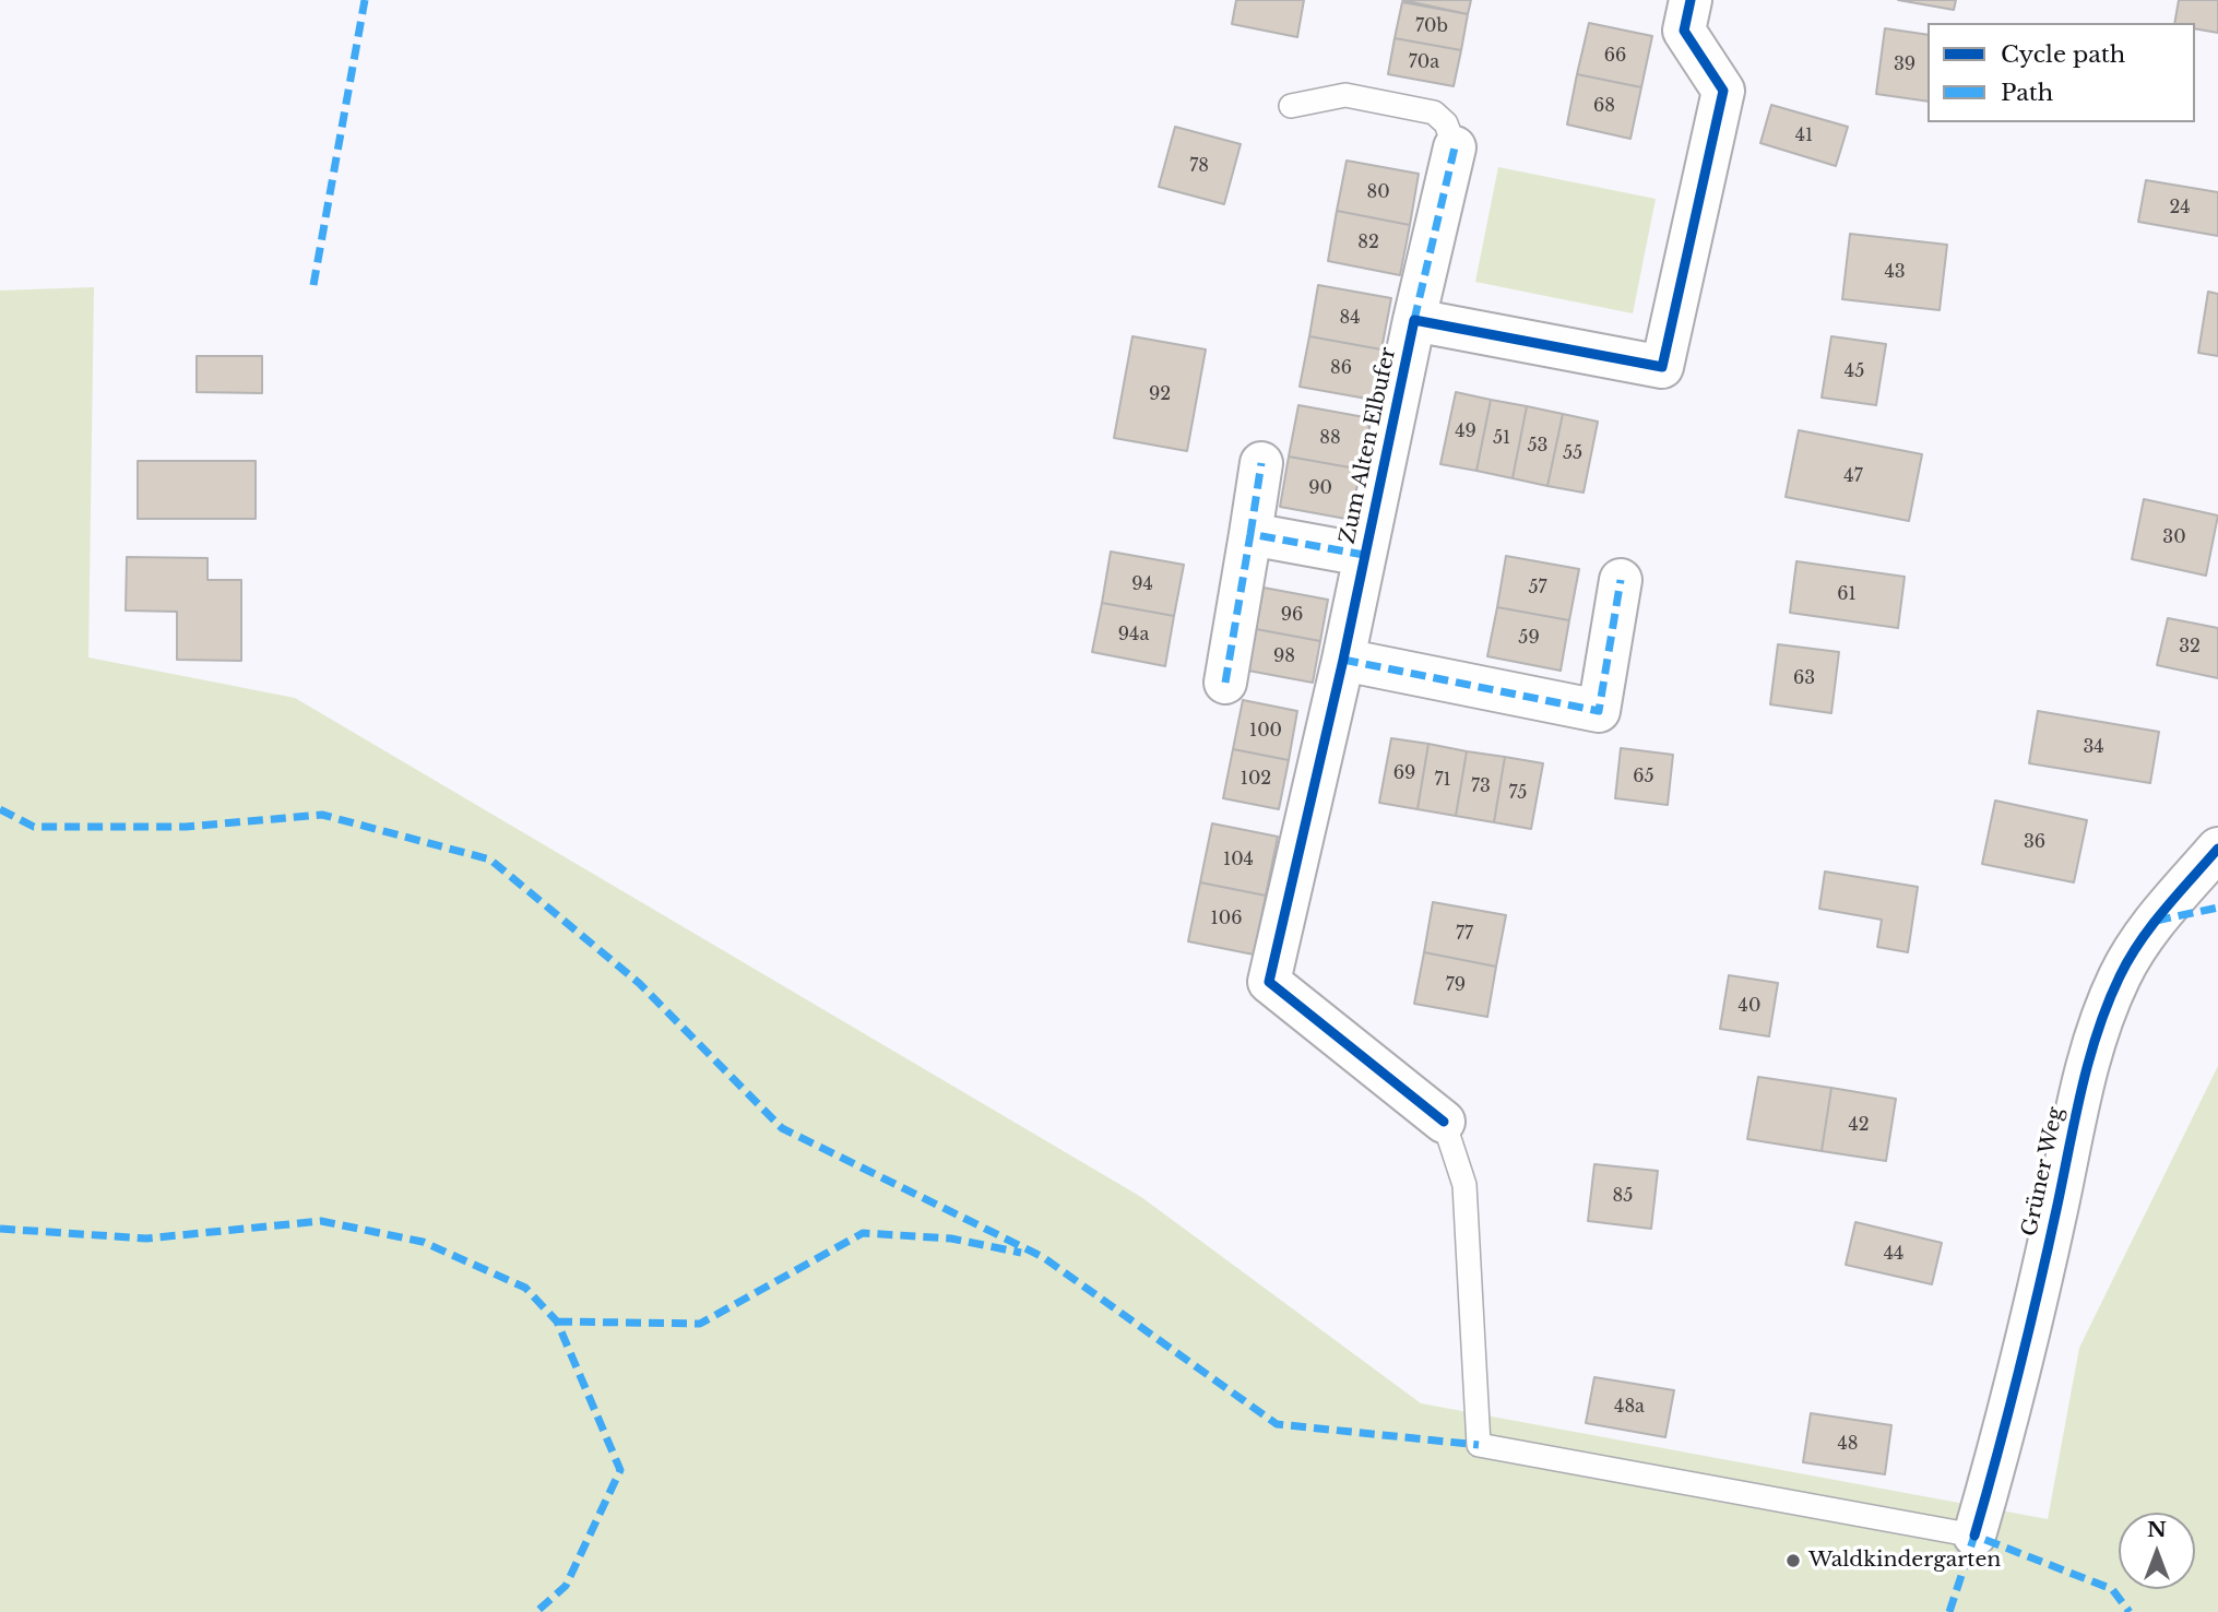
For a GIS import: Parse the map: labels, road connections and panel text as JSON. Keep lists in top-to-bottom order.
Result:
{
  "streets": {
    "street": ["Zum Alten Elbufer", "Grüner Weg"]
  },
  "places": ["Waldkindergarten"],
  "house_numbers": [
    "70b",
    "66",
    "70a",
    "39",
    "68",
    "41",
    "78",
    "80",
    "24",
    "82",
    "43",
    "84",
    "86",
    "45",
    "92",
    "49",
    "88",
    "51",
    "53",
    "55",
    "47",
    "90",
    "30",
    "94",
    "57",
    "61",
    "96",
    "94a",
    "59",
    "32",
    "98",
    "63",
    "100",
    "34",
    "69",
    "65",
    "102",
    "71",
    "73",
    "75",
    "36",
    "104",
    "106",
    "77",
    "79",
    "40",
    "42",
    "85",
    "44",
    "48a",
    "48"
  ],
  "legend": ["Cycle path", "Path"],
  "north": "top"
}
